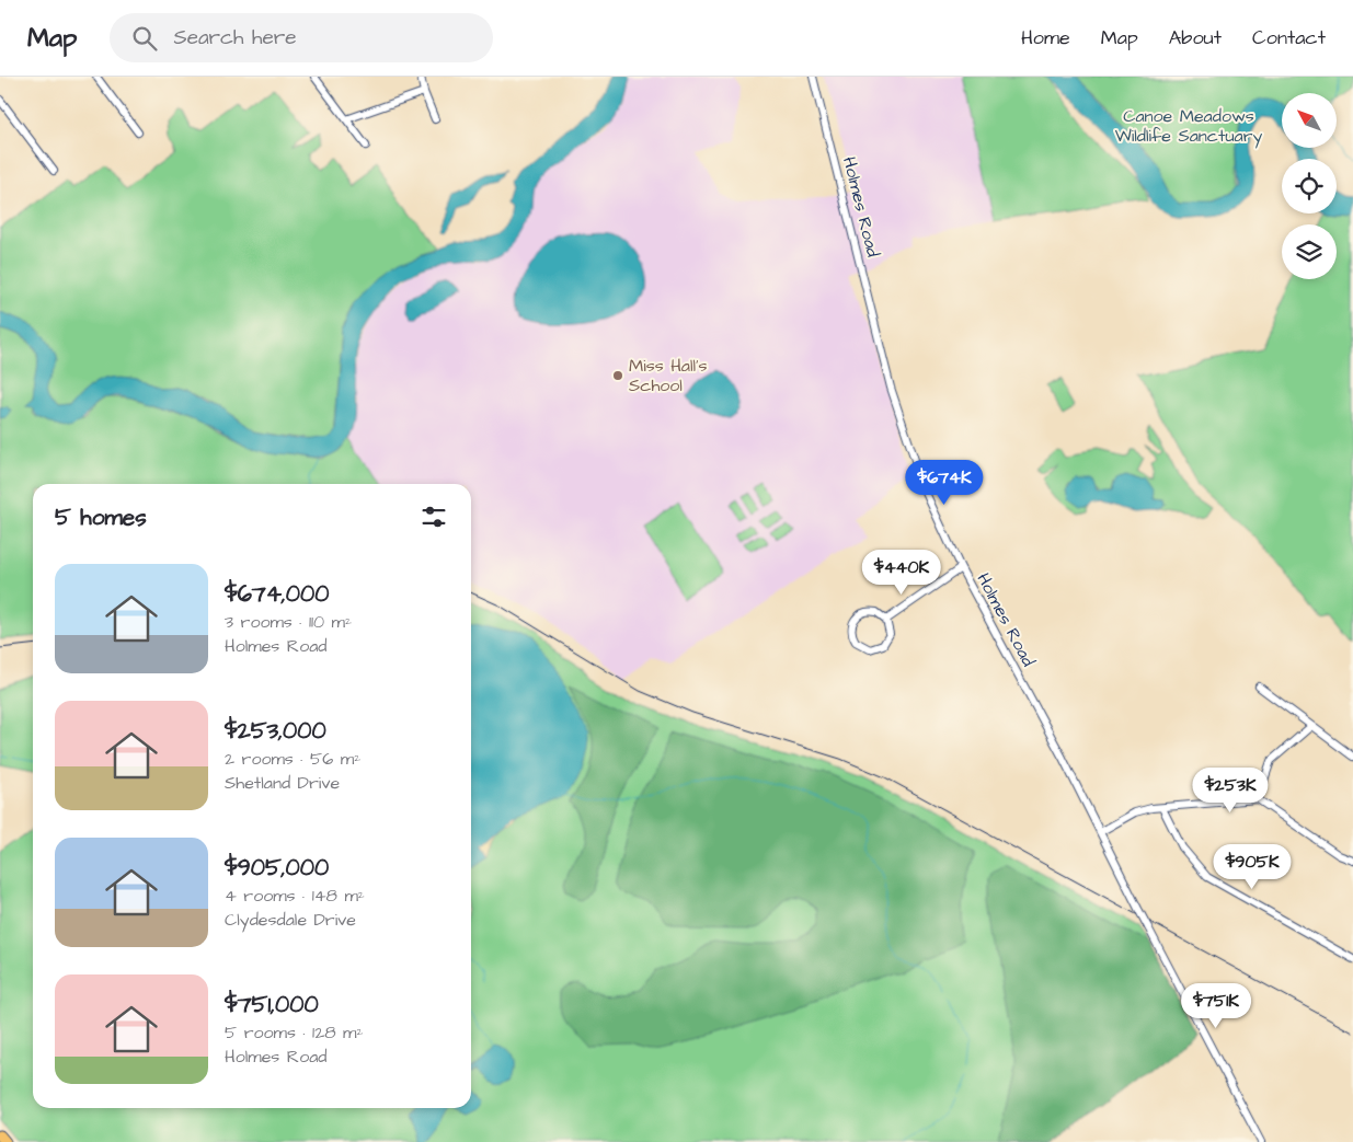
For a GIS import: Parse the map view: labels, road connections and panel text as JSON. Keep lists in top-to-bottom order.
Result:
{
  "streets": {
    "street": ["Holmes Road"]
  },
  "parks": ["Canoe Meadows Wildlife Sanctuary"],
  "places": ["Miss Hall's School"],
  "north": "top left",
  "page": {
    "header": "Map",
    "search": "Search here",
    "nav": [
      "Home",
      "Map",
      "About",
      "Contact"
    ],
    "price": [
      "$674K",
      "$440K",
      "$253K",
      "$905K",
      "$751K"
    ],
    "heading": "5 homes",
    "list": [
      {
        "name": "$674,000",
        "note": "3 rooms · 110 m² · Holmes Road"
      },
      {
        "name": "$253,000",
        "note": "2 rooms · 56 m² · Shetland Drive"
      },
      {
        "name": "$905,000",
        "note": "4 rooms · 148 m² · Clydesdale Drive"
      },
      {
        "name": "$751,000",
        "note": "5 rooms · 128 m² · Holmes Road"
      }
    ]
  }
}
